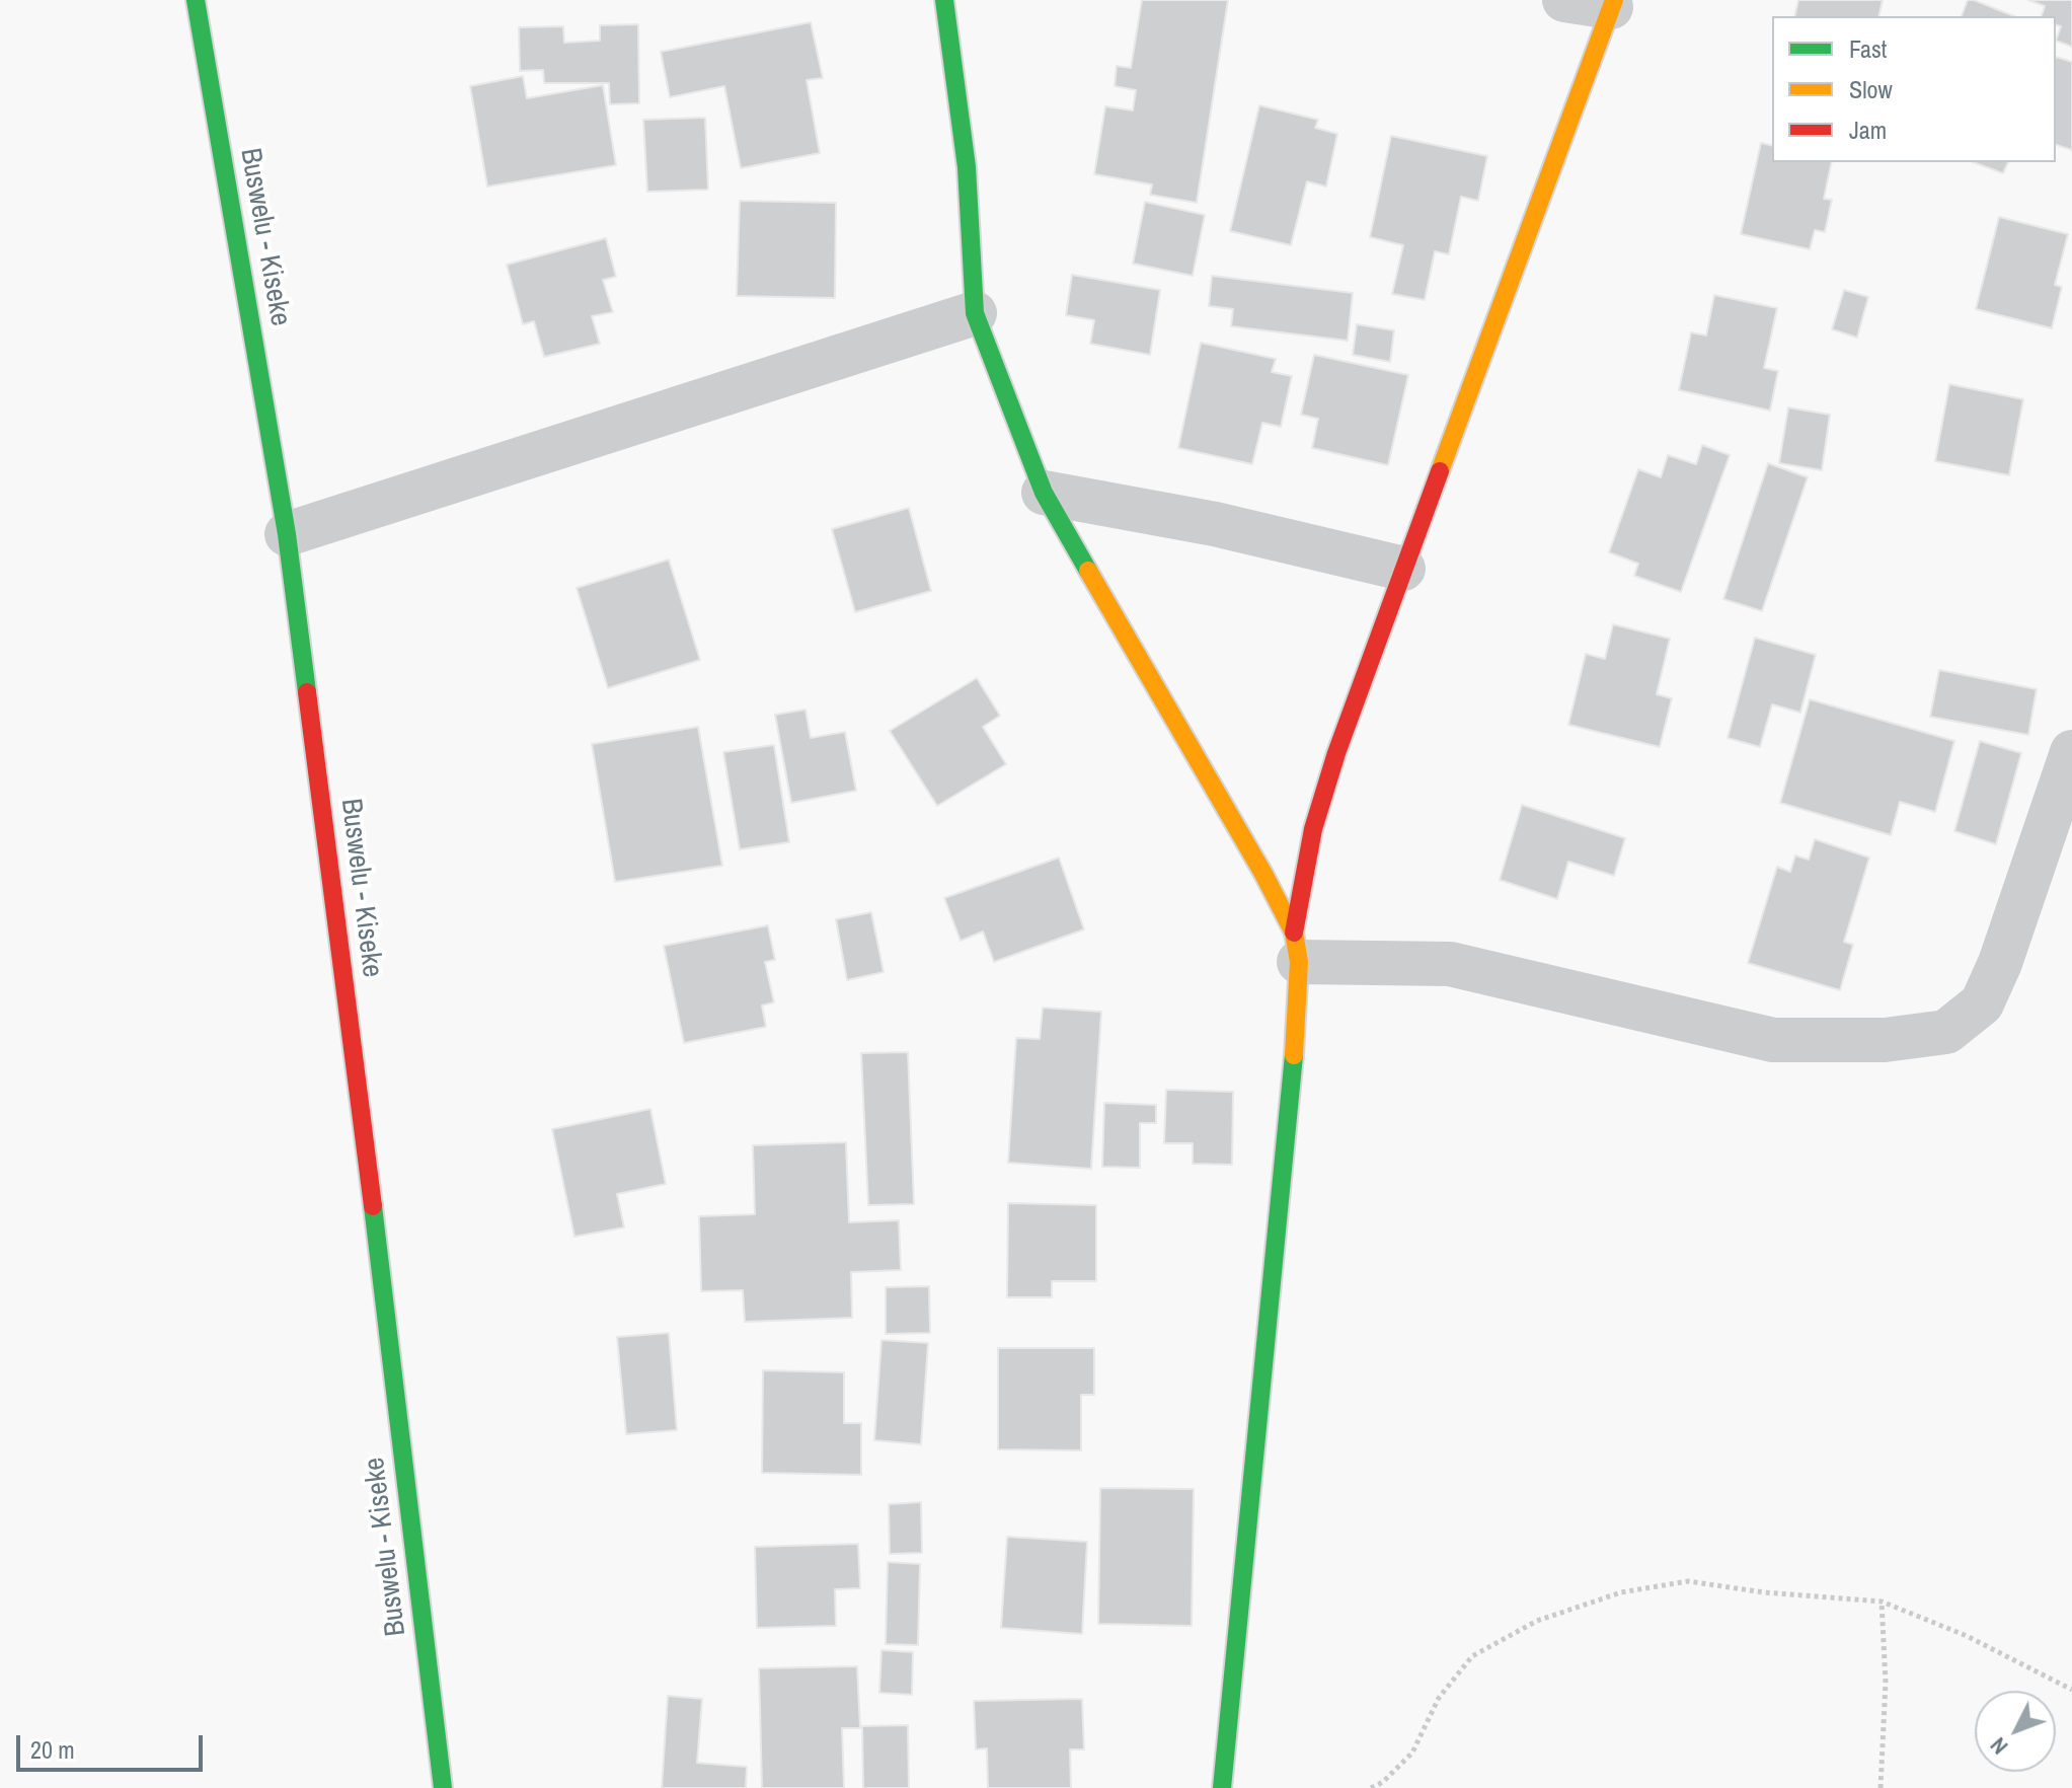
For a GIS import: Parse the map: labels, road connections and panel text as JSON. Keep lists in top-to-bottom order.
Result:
{
  "streets": {
    "street": ["Buswelu - Kiseke"]
  },
  "legend": ["Fast", "Slow", "Jam"],
  "scale_bar": "20 m",
  "north": "bottom left"
}
